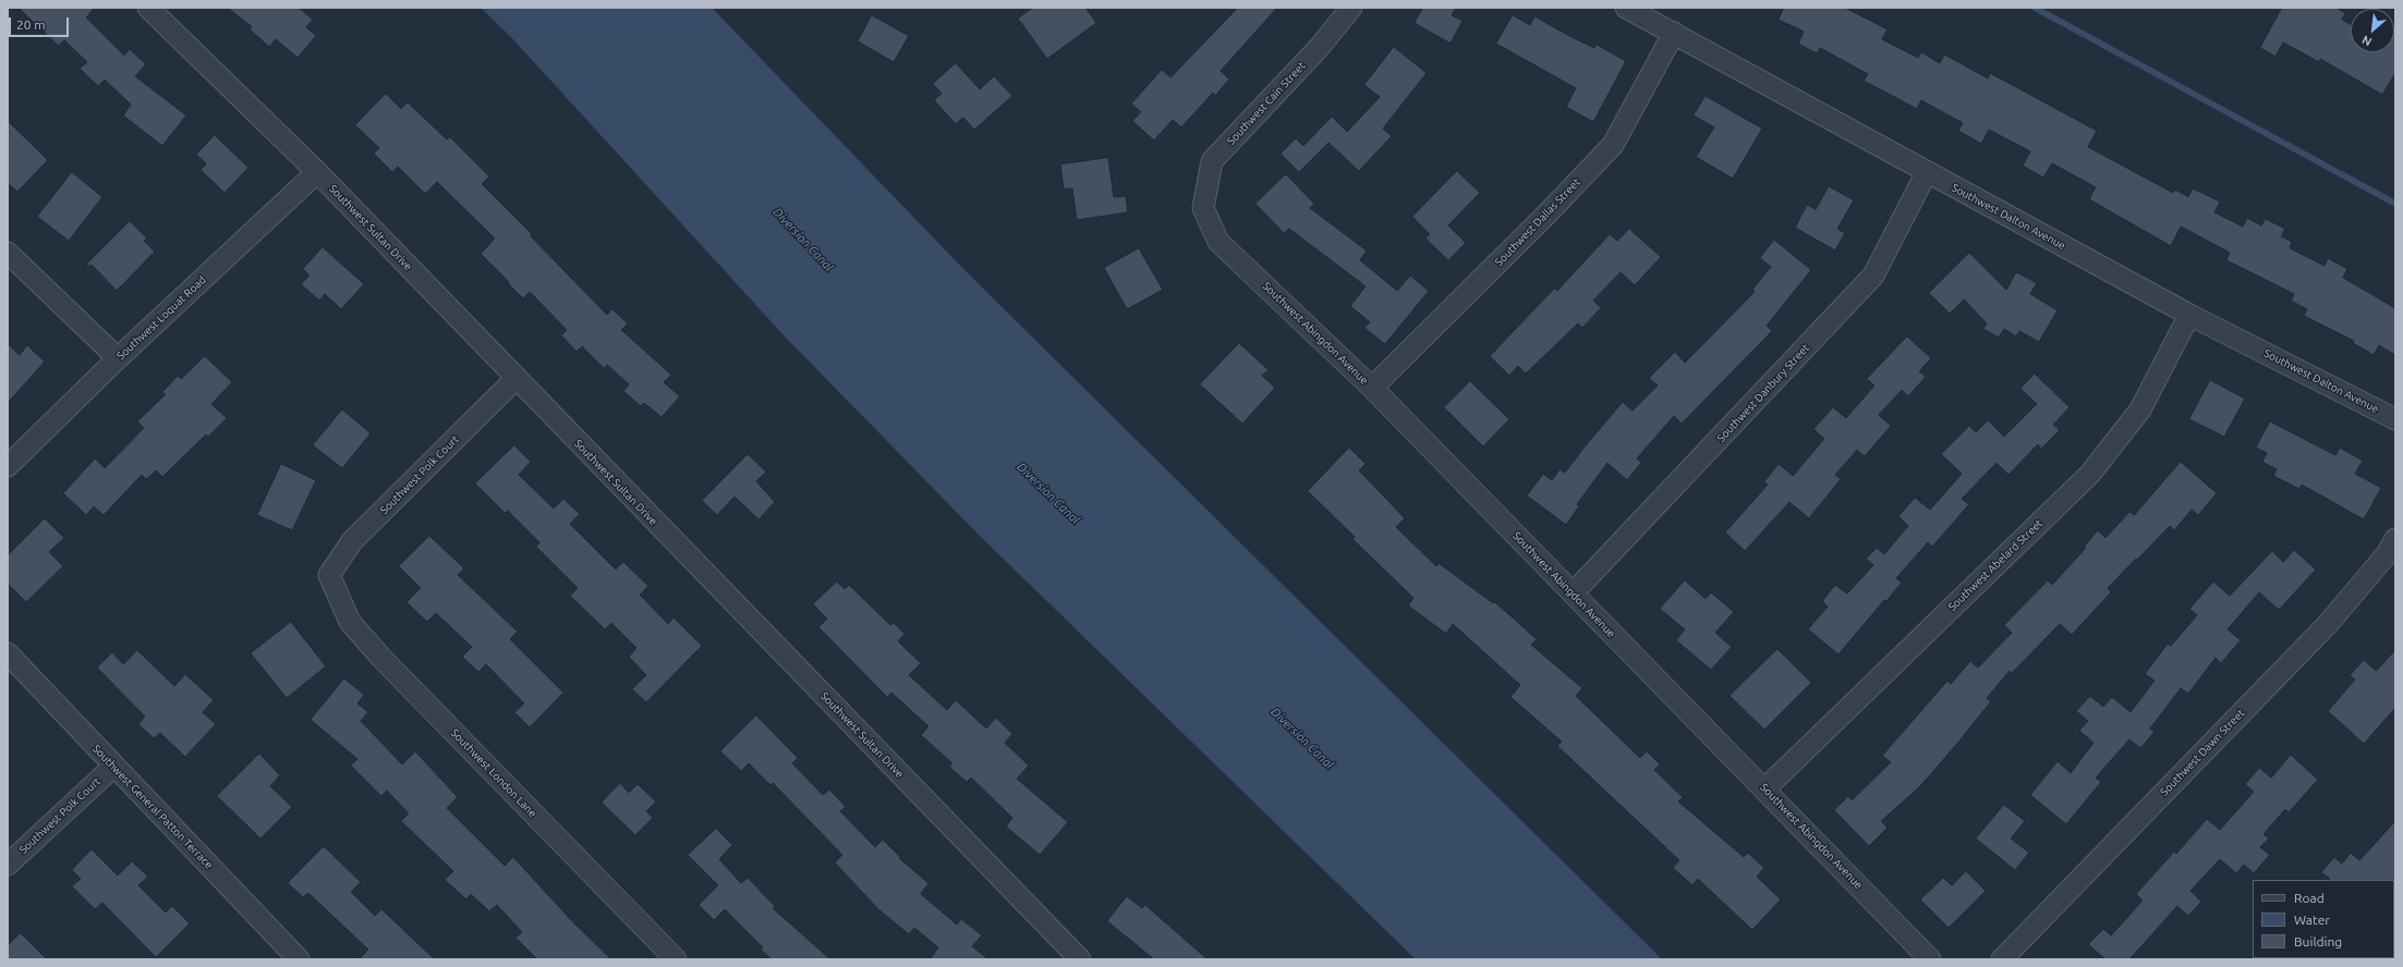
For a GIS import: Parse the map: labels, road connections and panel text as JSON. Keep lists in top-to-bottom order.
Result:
{
  "streets": {
    "street": [
      "Southwest Cain Street",
      "Southwest Dalton Avenue",
      "Southwest Dallas Street",
      "Southwest Sultan Drive",
      "Southwest Loquat Road",
      "Southwest Abingdon Avenue",
      "Southwest Danbury Street",
      "Southwest Polk Court",
      "Southwest Abelard Street",
      "Southwest Dawn Street",
      "Southwest London Lane",
      "Southwest General Patton Terrace"
    ]
  },
  "crossings": [
    ["Southwest Cain Street", "Southwest Abingdon Avenue"],
    ["Southwest Dalton Avenue", "Southwest Dallas Street"],
    ["Southwest Dalton Avenue", "Southwest Danbury Street"],
    ["Southwest Dalton Avenue", "Southwest Abelard Street"],
    ["Southwest Dallas Street", "Southwest Abingdon Avenue"],
    ["Southwest Sultan Drive", "Southwest Loquat Road"],
    ["Southwest Sultan Drive", "Southwest Polk Court"],
    ["Southwest Abingdon Avenue", "Southwest Danbury Street"],
    ["Southwest Abingdon Avenue", "Southwest Abelard Street"],
    ["Southwest Polk Court", "Southwest London Lane"],
    ["Southwest Polk Court", "Southwest General Patton Terrace"]
  ],
  "water": ["Diversion Canal"],
  "legend": ["Road", "Water", "Building"],
  "scale_bar": "20 m",
  "north": "bottom left"
}
